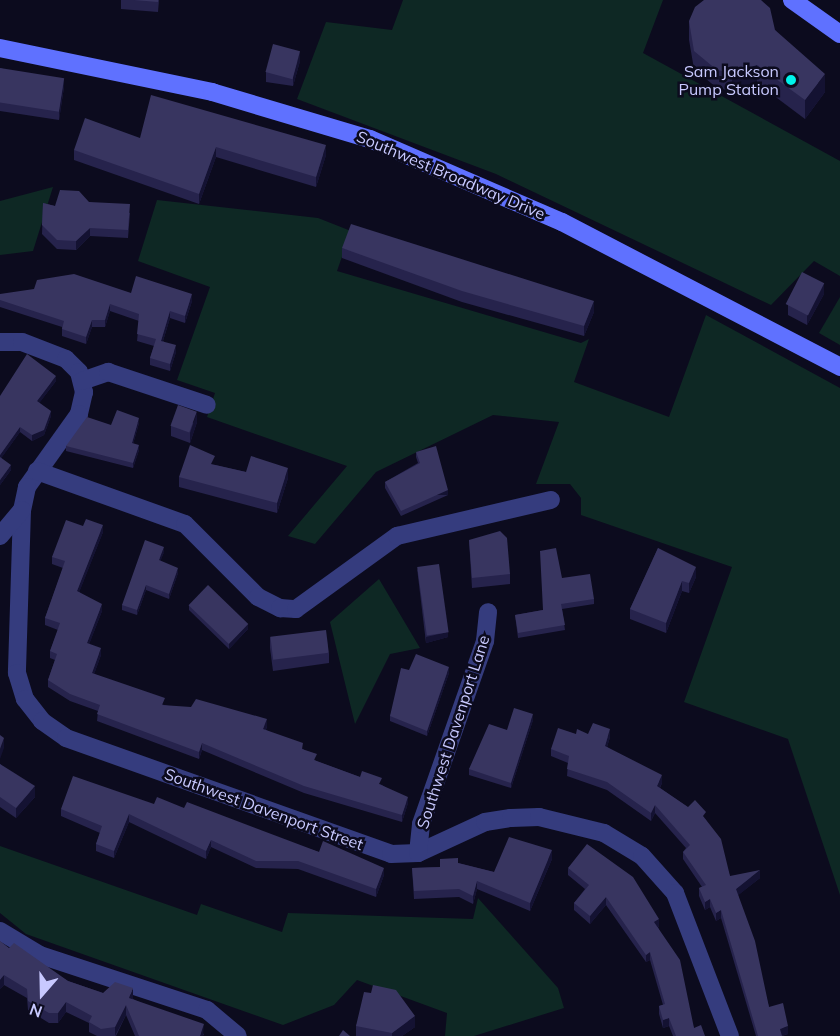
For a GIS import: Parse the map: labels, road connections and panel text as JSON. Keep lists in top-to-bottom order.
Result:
{
  "streets": {
    "street": ["Southwest Broadway Drive", "Southwest Davenport Lane", "Southwest Davenport Street"]
  },
  "crossings": [
    ["Southwest Davenport Lane", "Southwest Davenport Street"]
  ],
  "places": ["Sam Jackson Pump Station"],
  "north": "bottom"
}
